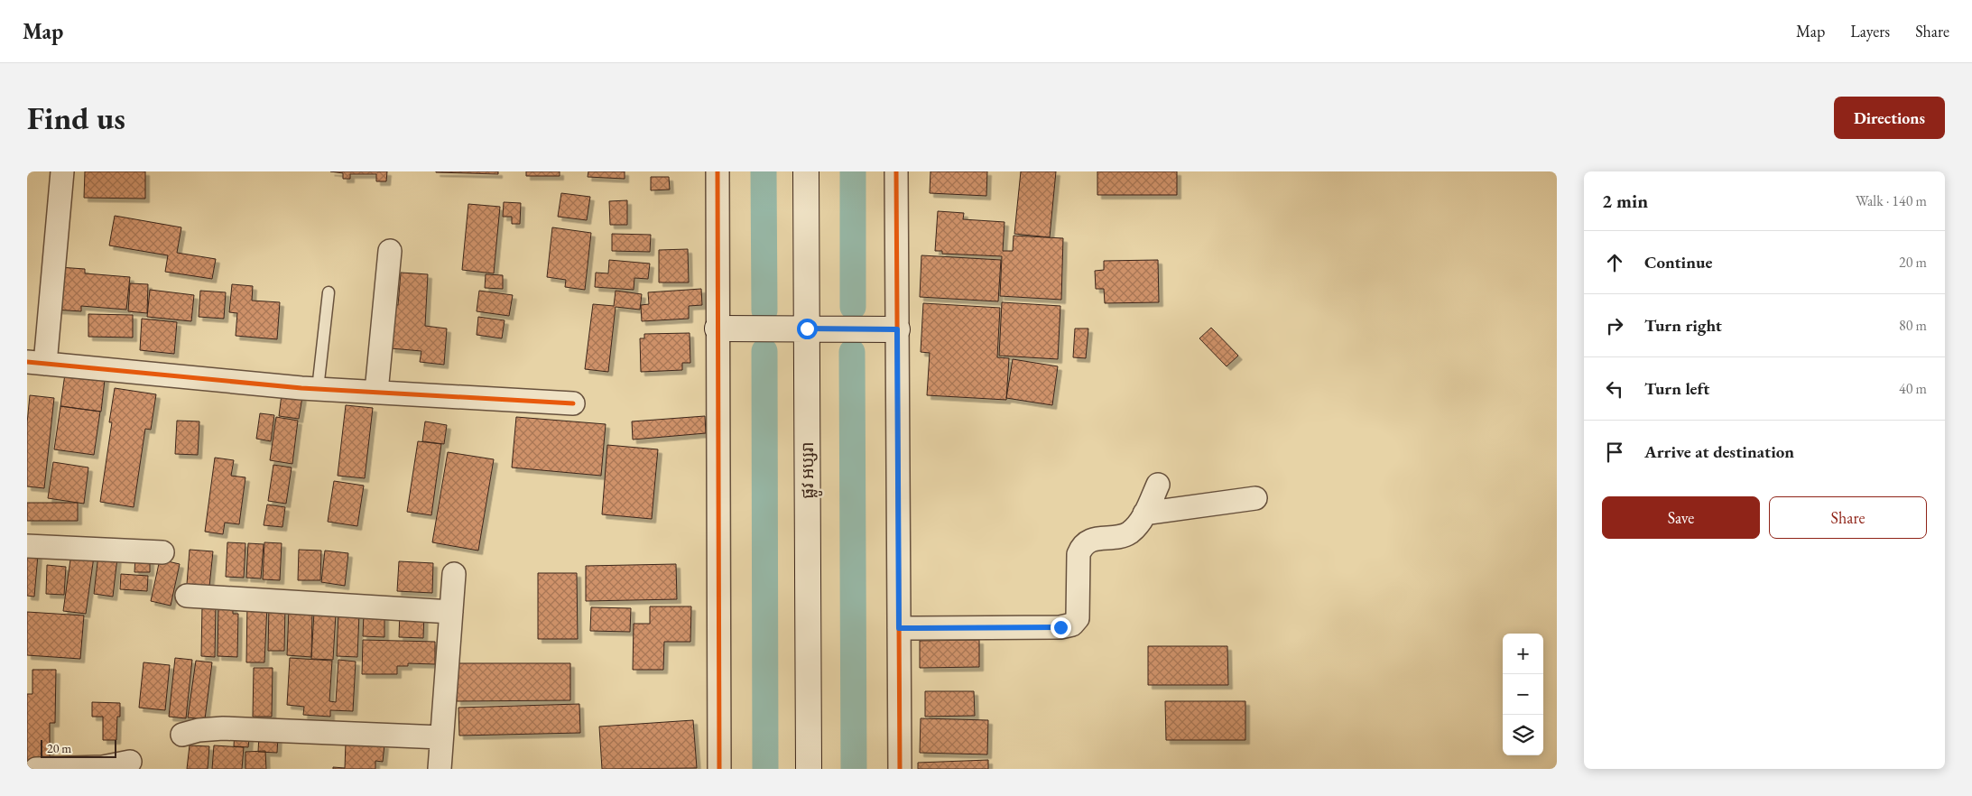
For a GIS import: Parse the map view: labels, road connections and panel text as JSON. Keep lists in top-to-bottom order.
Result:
{
  "streets": {
    "main road": ["ផ្លូវ អប្សរា"]
  },
  "scale_bar": "20 m",
  "page": {
    "header": "Map",
    "nav": ["Map", "Layers", "Share"],
    "buttons": [
      "Directions",
      ["Save", "Share"]
    ],
    "title": "Find us",
    "heading": ["2 min", "Walk · 140 m"],
    "list": [
      ["Continue", "20 m"],
      ["Turn right", "80 m"],
      ["Turn left", "40 m"],
      "Arrive at destination"
    ],
    "map_buttons": ["+", "−"],
    "scale": "20 m"
  }
}
